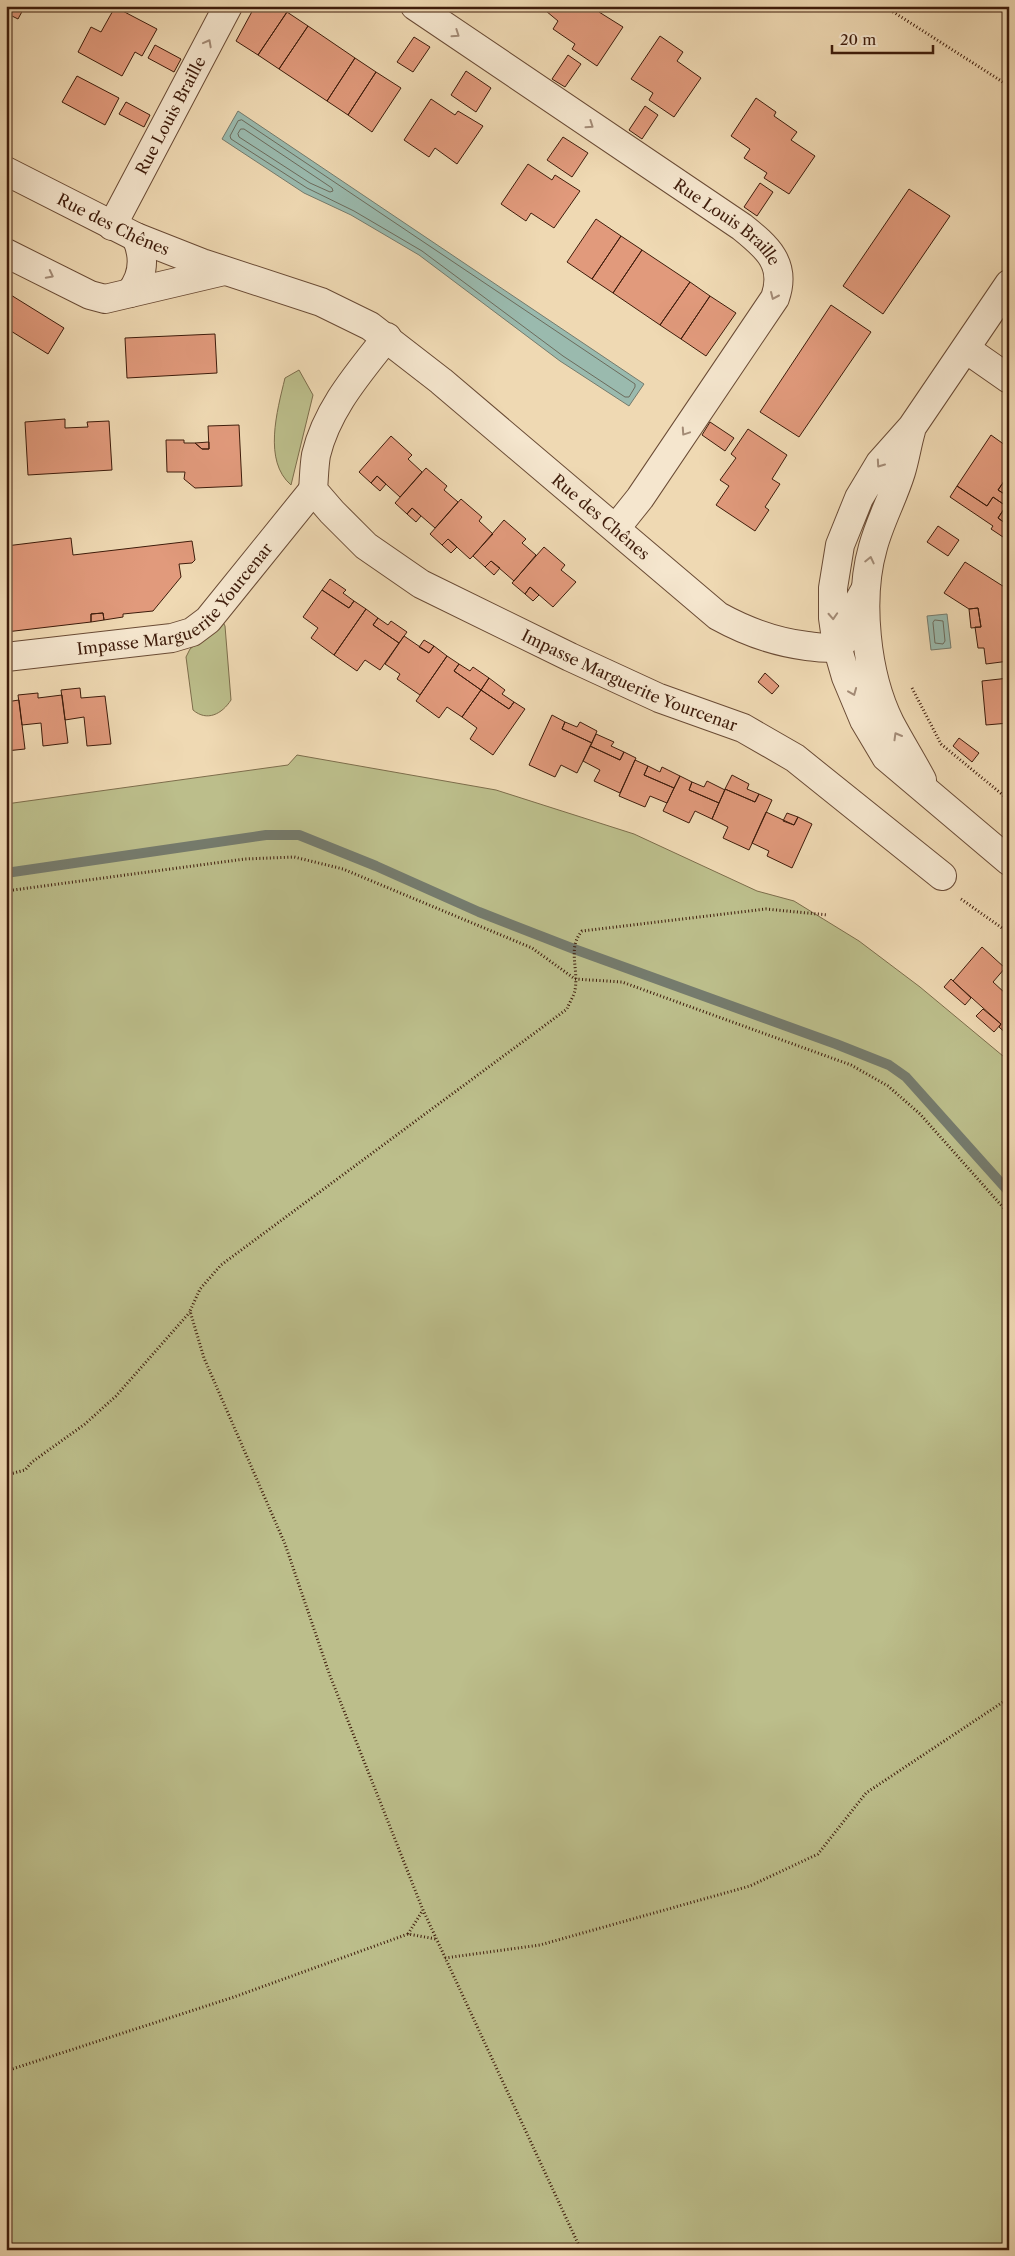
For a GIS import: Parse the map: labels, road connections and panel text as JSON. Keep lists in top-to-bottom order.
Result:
{
  "streets": {
    "street": ["Rue Louis Braille", "Rue des Chênes", "Impasse Marguerite Yourcenar"]
  },
  "crossings": [
    ["Rue Louis Braille", "Rue des Chênes"]
  ],
  "scale_bar": "20 m"
}
